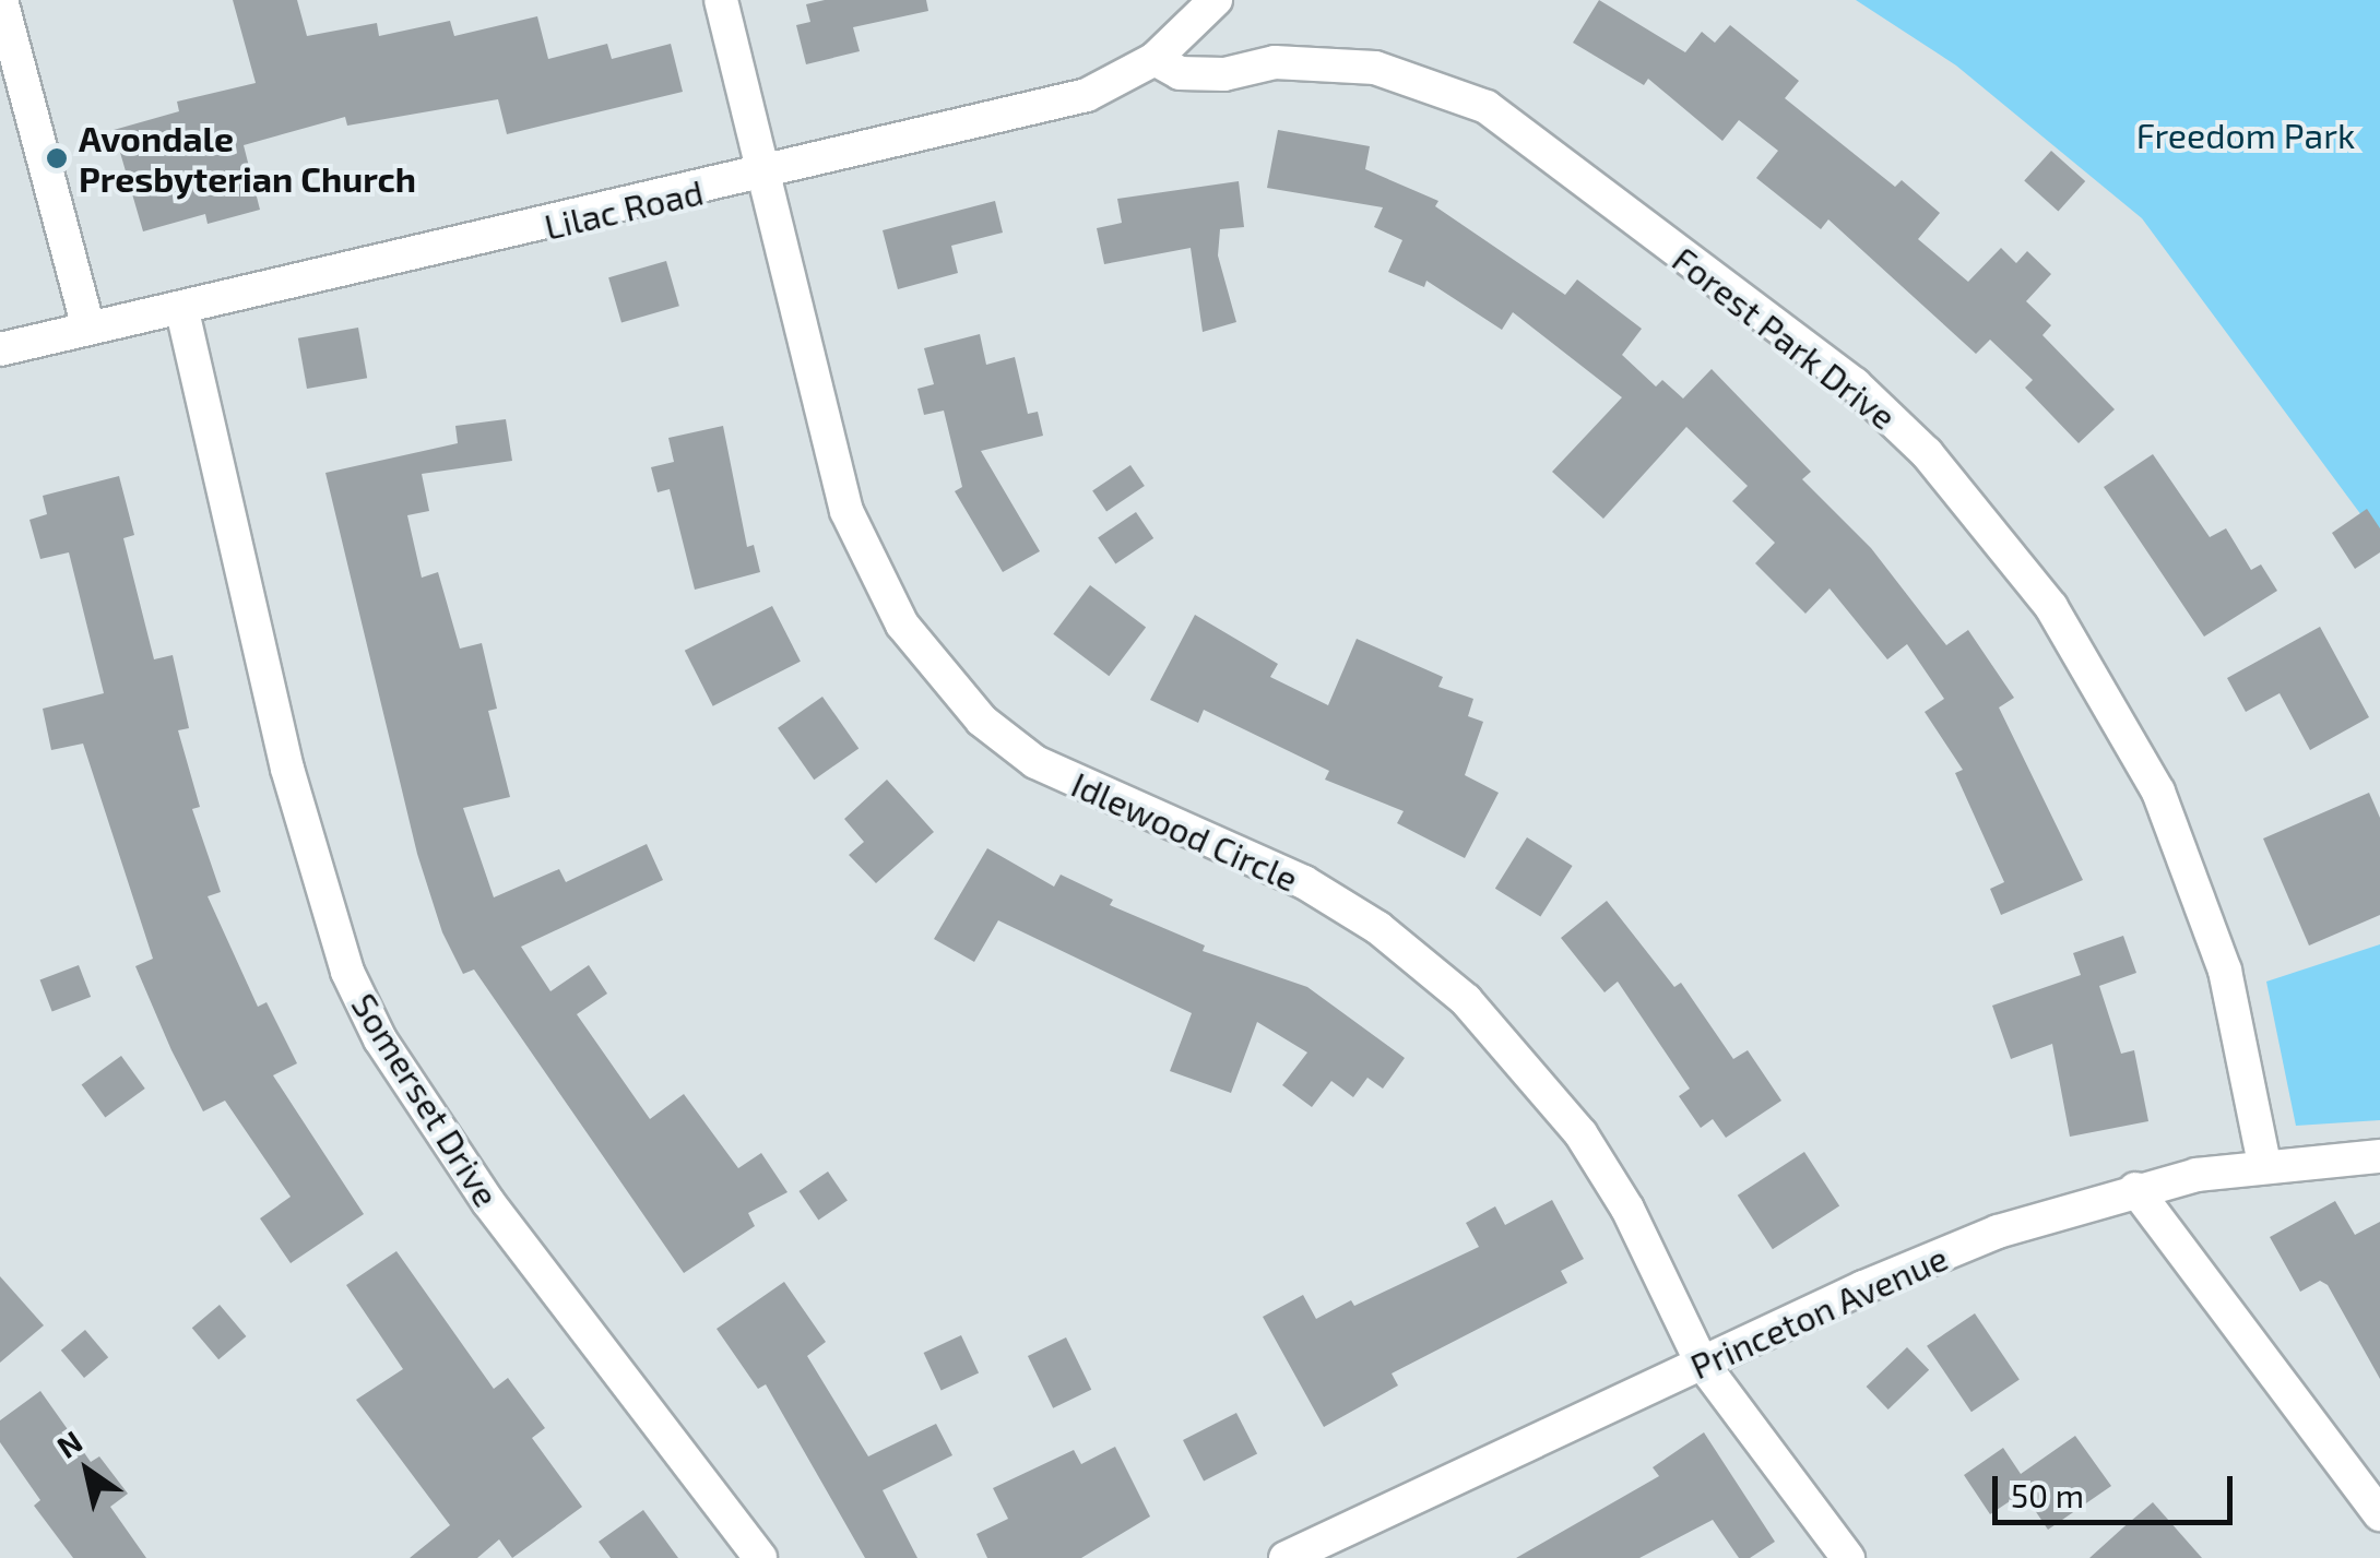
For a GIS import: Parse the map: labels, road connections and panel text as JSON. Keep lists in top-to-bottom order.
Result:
{
  "streets": {
    "street": [
      "Lilac Road",
      "Forest Park Drive",
      "Idlewood Circle",
      "Somerset Drive",
      "Princeton Avenue"
    ]
  },
  "crossings": [
    ["Lilac Road", "Forest Park Drive"],
    ["Lilac Road", "Idlewood Circle"],
    ["Lilac Road", "Somerset Drive"],
    ["Forest Park Drive", "Princeton Avenue"],
    ["Idlewood Circle", "Princeton Avenue"]
  ],
  "parks": ["Freedom Park"],
  "places": ["Avondale Presbyterian Church"],
  "scale_bar": "50 m",
  "north": "top left"
}
